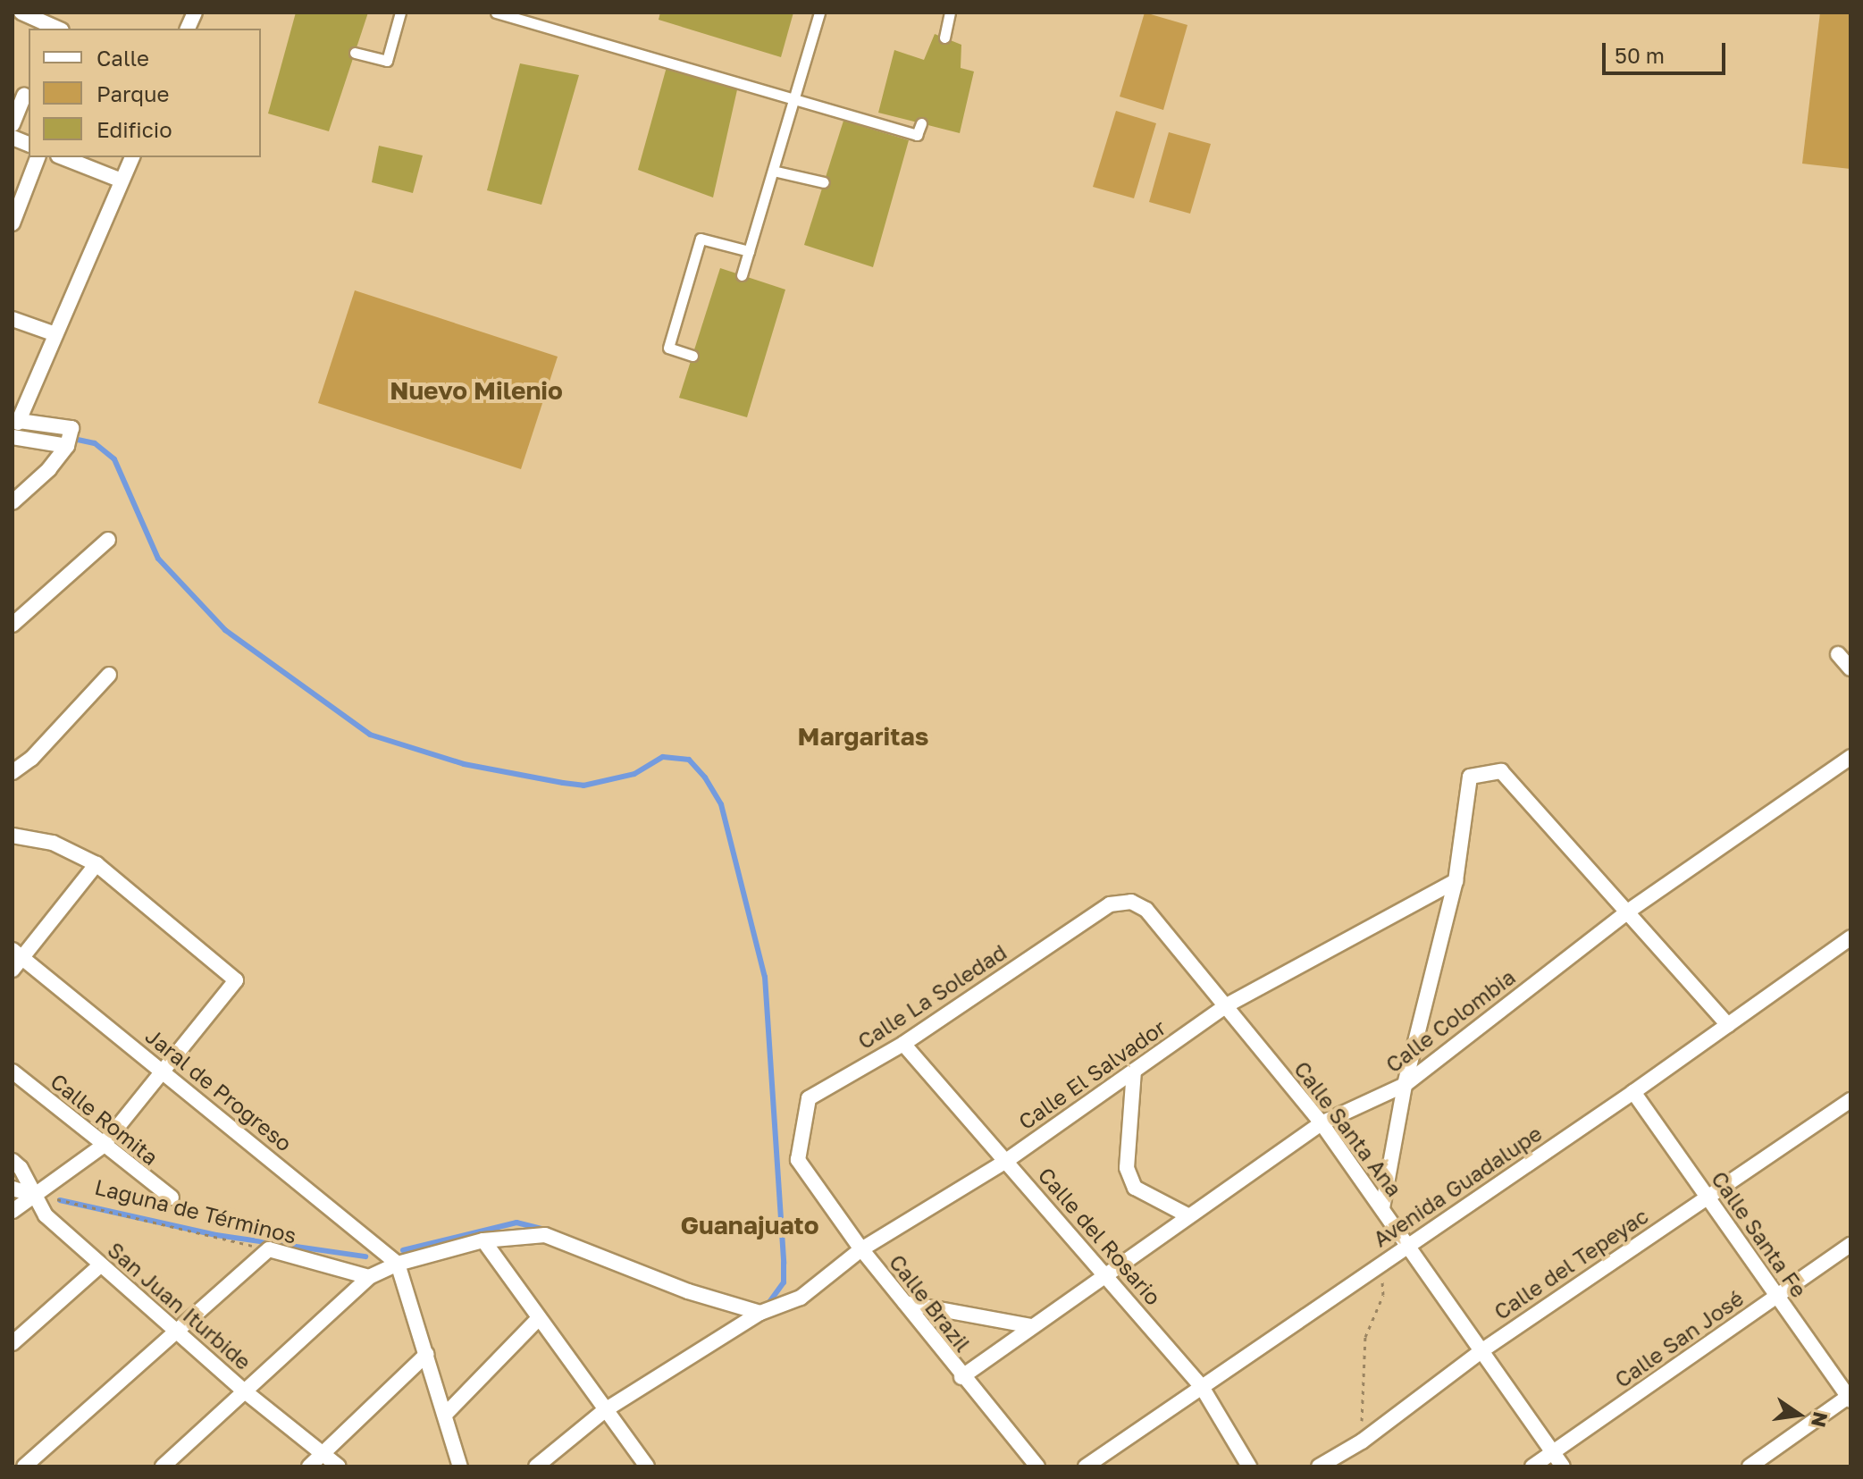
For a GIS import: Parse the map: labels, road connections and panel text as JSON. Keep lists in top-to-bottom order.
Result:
{
  "streets": {
    "street": [
      "Calle La Soledad",
      "Calle Colombia",
      "Calle El Salvador",
      "Jaral de Progreso",
      "Calle Romita",
      "Calle Santa Ana",
      "Avenida Guadalupe",
      "Laguna de Términos",
      "Calle Santa Fe",
      "Calle del Rosario",
      "Calle del Tepeyac",
      "Calle Brazil",
      "San Juan Iturbide",
      "Calle San José"
    ]
  },
  "crossings": [
    ["Calle La Soledad", "Calle Santa Ana"],
    ["Calle La Soledad", "Calle del Rosario"],
    ["Calle La Soledad", "Calle Brazil"],
    ["Calle Colombia", "Calle Santa Ana"],
    ["Calle Colombia", "Calle del Rosario"],
    ["Calle Colombia", "Calle Brazil"],
    ["Calle El Salvador", "Calle Santa Ana"],
    ["Calle El Salvador", "Calle del Rosario"],
    ["Calle El Salvador", "Calle Brazil"],
    ["Calle Santa Ana", "Avenida Guadalupe"],
    ["Calle Santa Ana", "Calle del Tepeyac"],
    ["Calle Santa Ana", "Calle San José"],
    ["Avenida Guadalupe", "Calle Santa Fe"],
    ["Avenida Guadalupe", "Calle del Rosario"],
    ["Laguna de Términos", "San Juan Iturbide"],
    ["Calle Santa Fe", "Calle del Tepeyac"],
    ["Calle Santa Fe", "Calle San José"]
  ],
  "districts": ["Nuevo Milenio", "Margaritas", "Guanajuato"],
  "legend": ["Calle", "Parque", "Edificio"],
  "scale_bar": "50 m",
  "north": "right"
}
